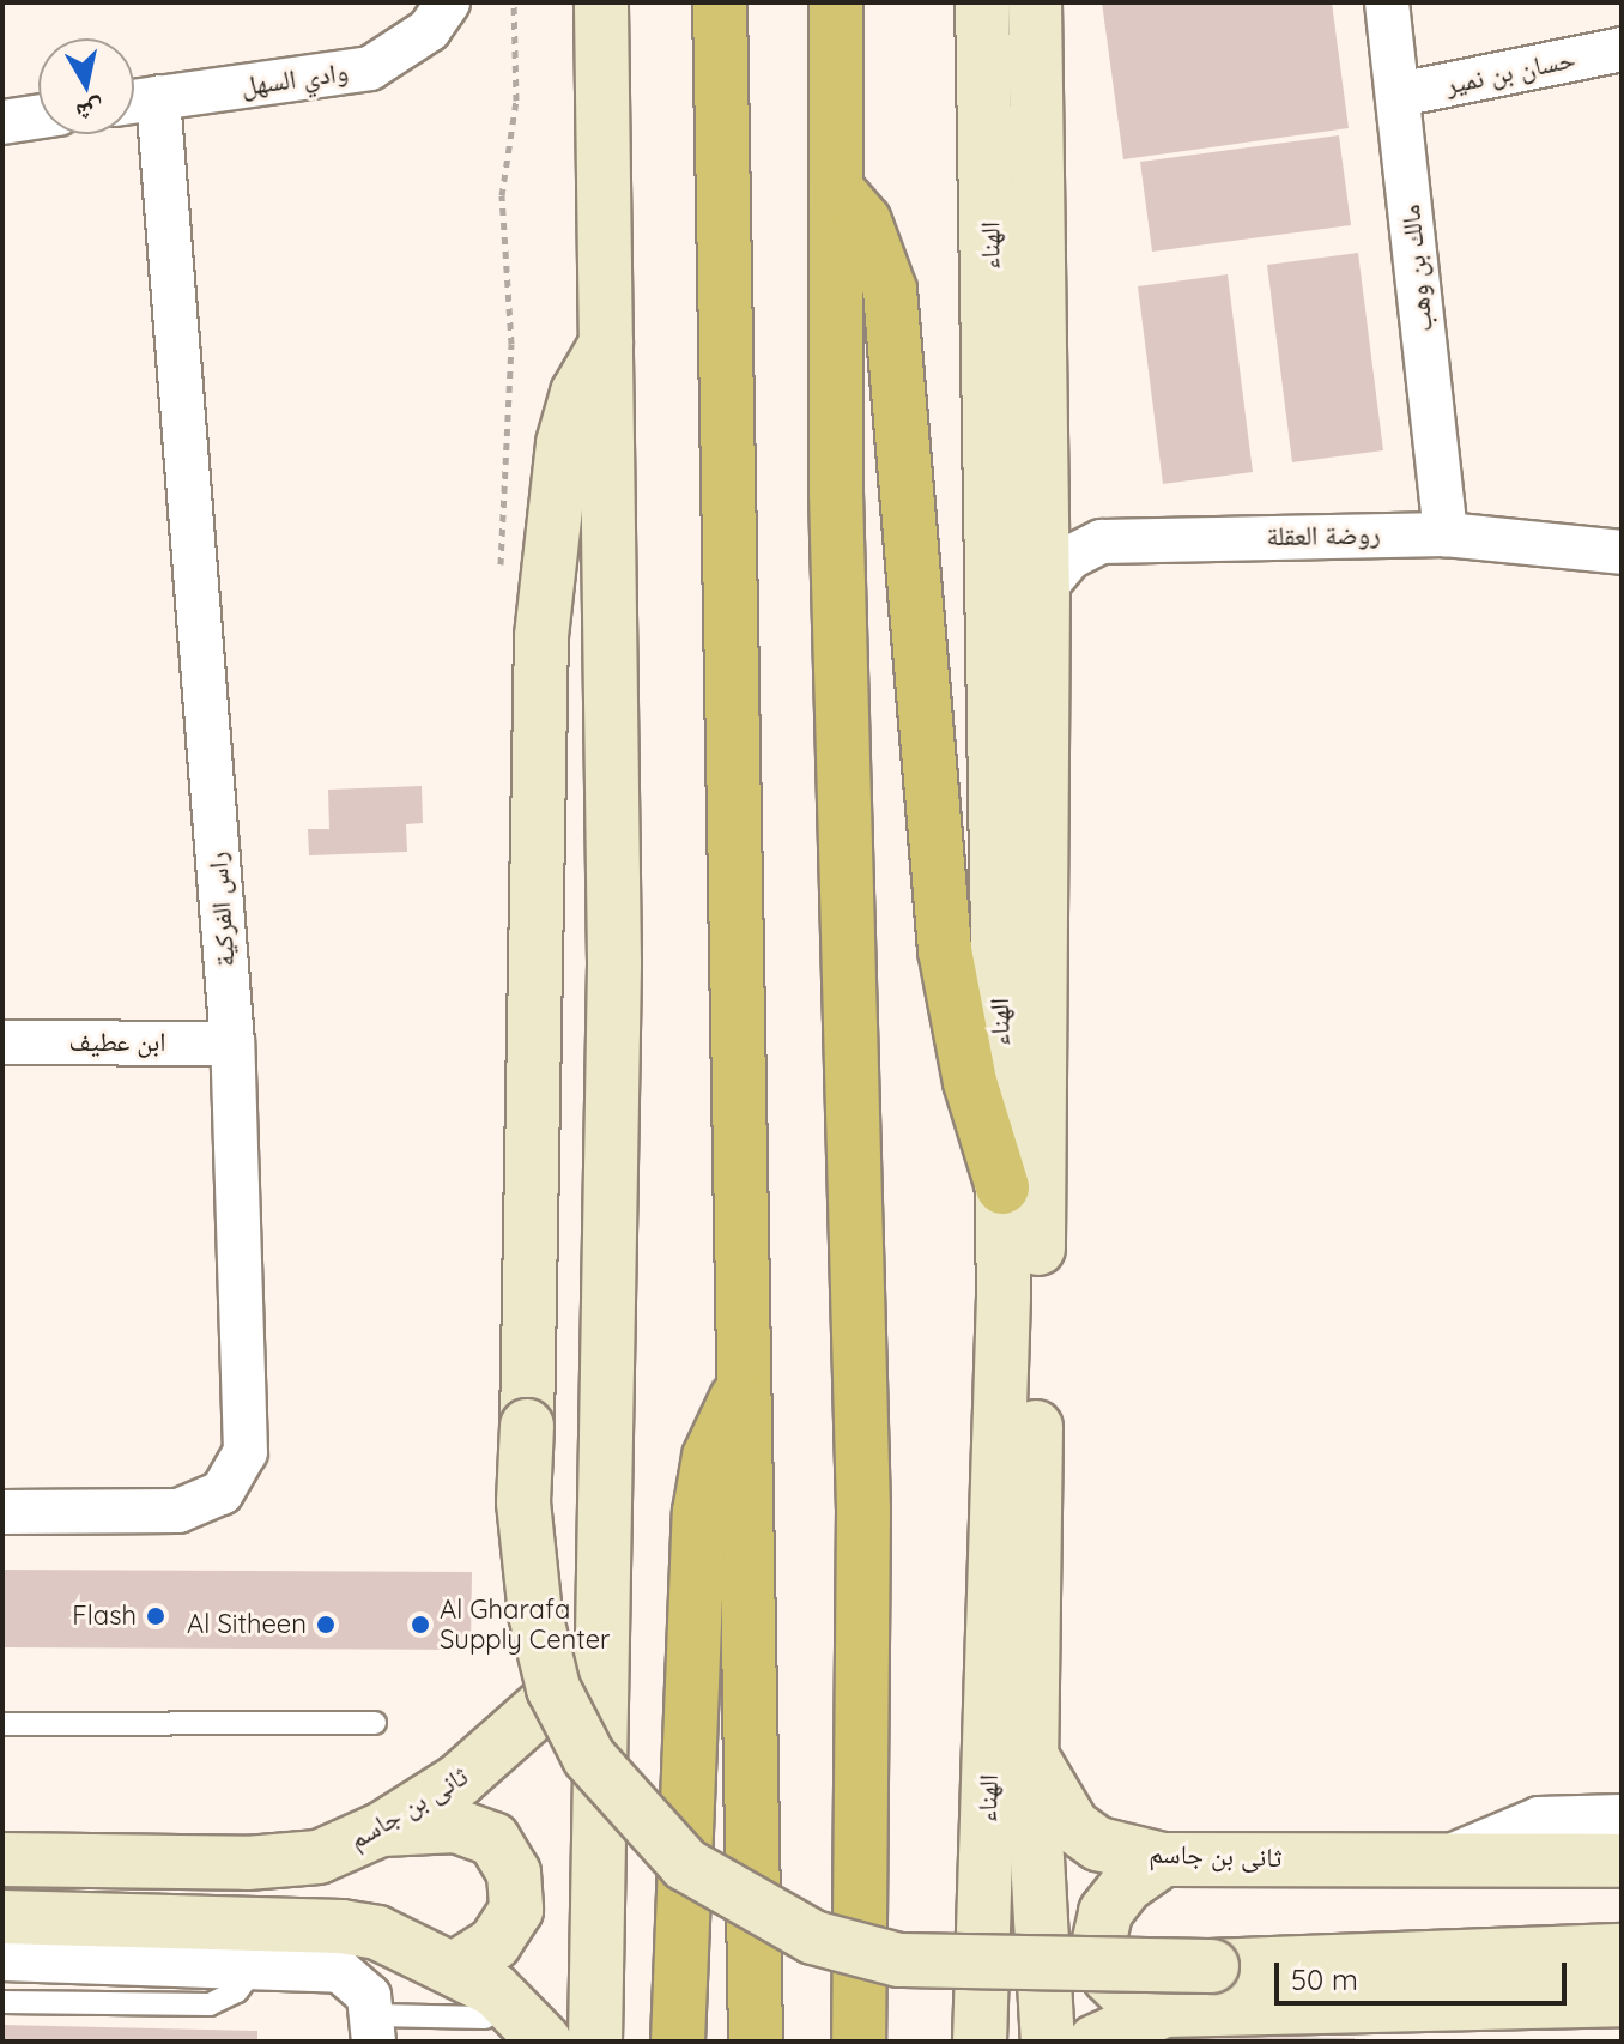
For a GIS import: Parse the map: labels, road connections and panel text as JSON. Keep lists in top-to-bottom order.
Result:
{
  "streets": {
    "main road": ["الهناء", "ثانى بن جاسم"],
    "street": [
      "حسان بن نمير",
      "وادي السهل",
      "مالك بن وهب",
      "روضة العقلة",
      "راس الفركية",
      "ابن عطيف"
    ]
  },
  "crossings": [
    ["حسان بن نمير", "مالك بن وهب"],
    ["وادي السهل", "راس الفركية"],
    ["مالك بن وهب", "روضة العقلة"],
    ["راس الفركية", "ابن عطيف"]
  ],
  "places": ["Flash", "Al Sitheen", "Al Gharafa Supply Center"],
  "scale_bar": "50 m",
  "north": "bottom"
}
